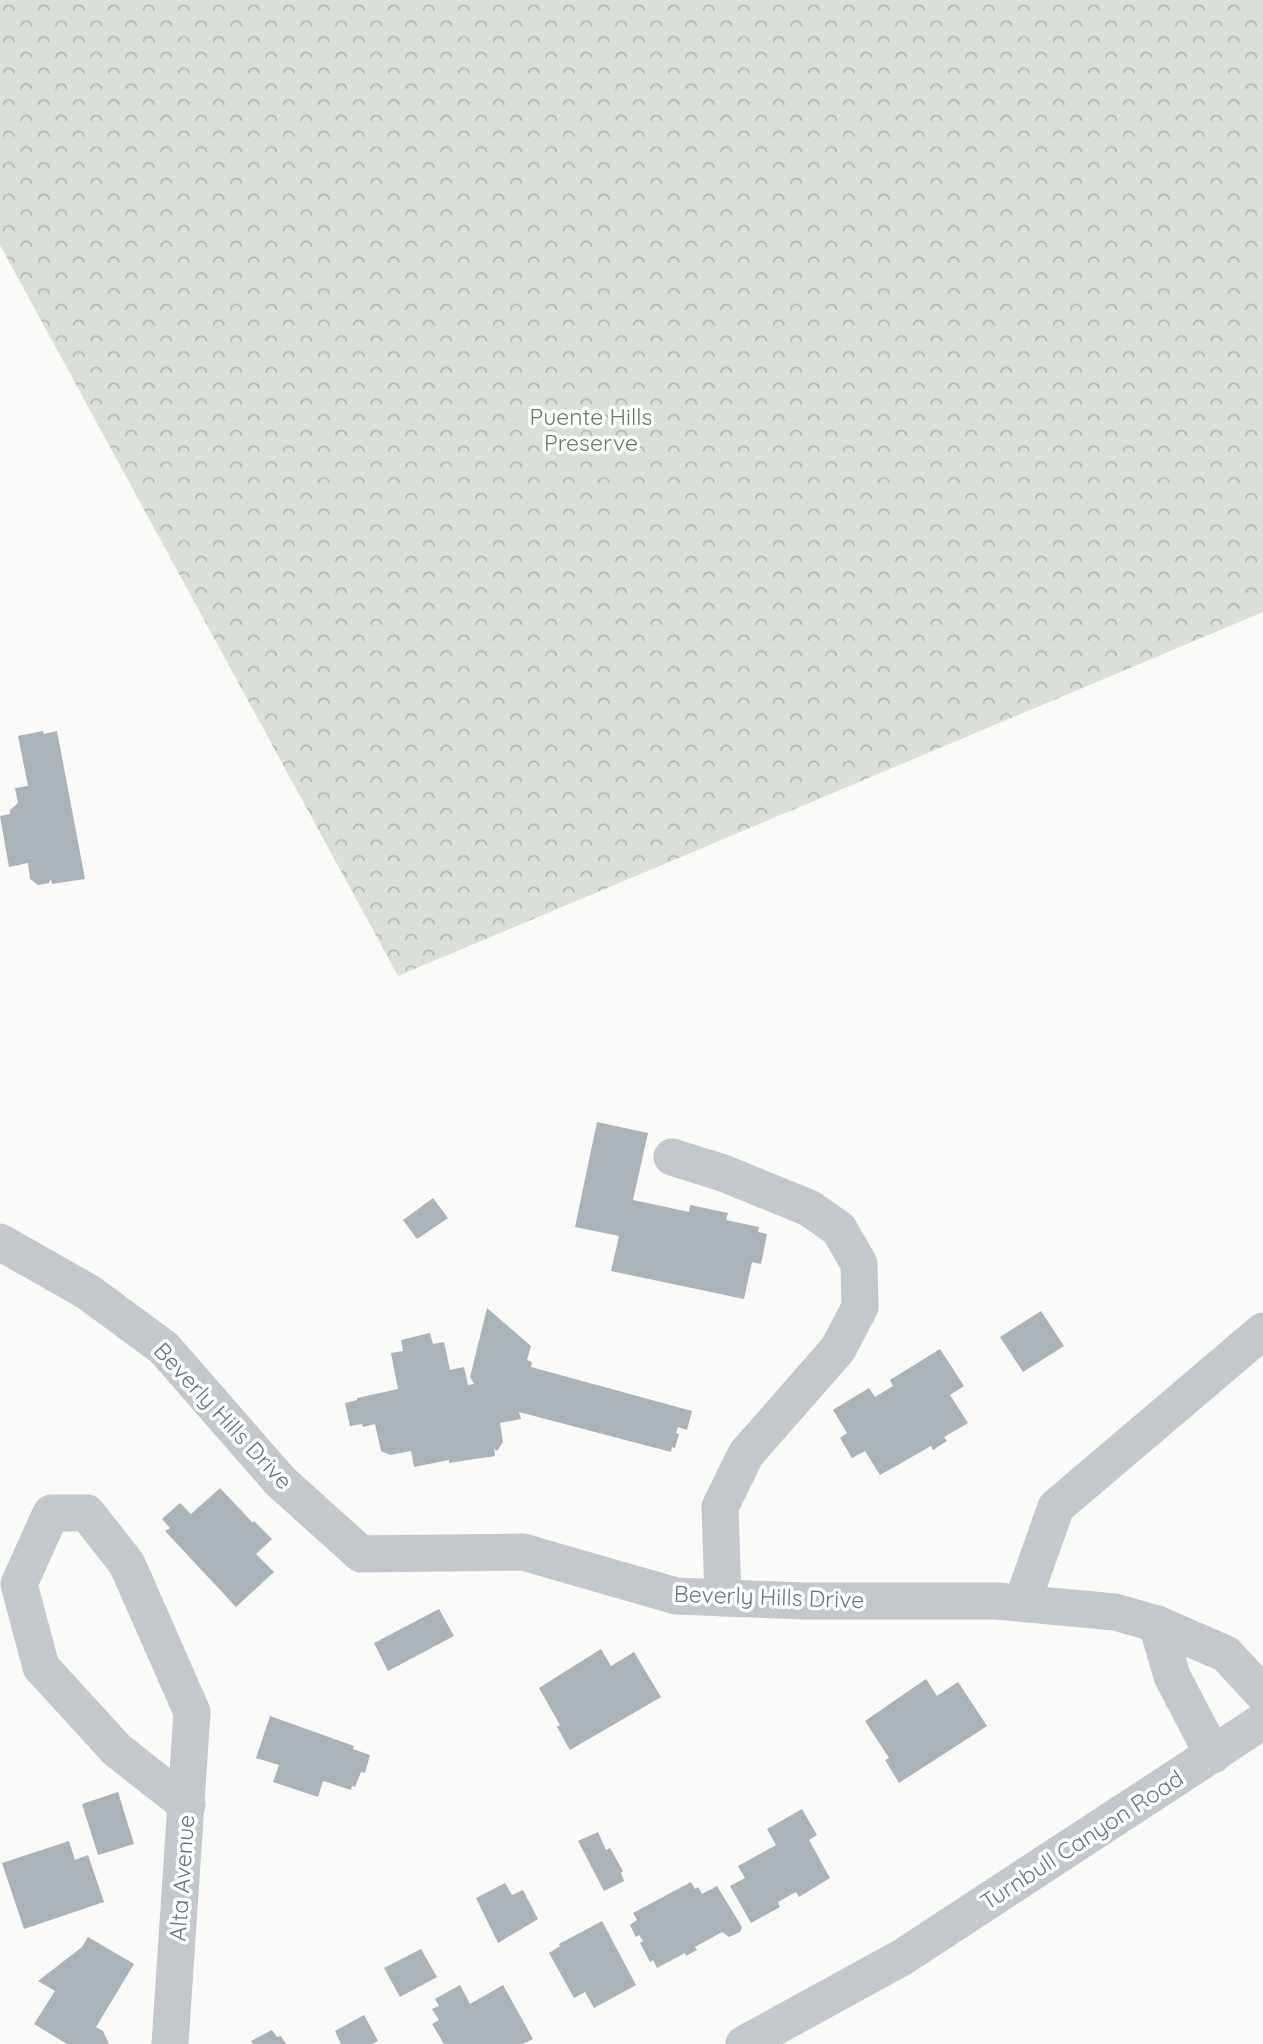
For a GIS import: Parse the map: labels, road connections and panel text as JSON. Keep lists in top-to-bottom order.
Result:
{
  "streets": {
    "street": ["Beverly Hills Drive", "Turnbull Canyon Road", "Alta Avenue"]
  },
  "parks": ["Puente Hills Preserve"]
}
